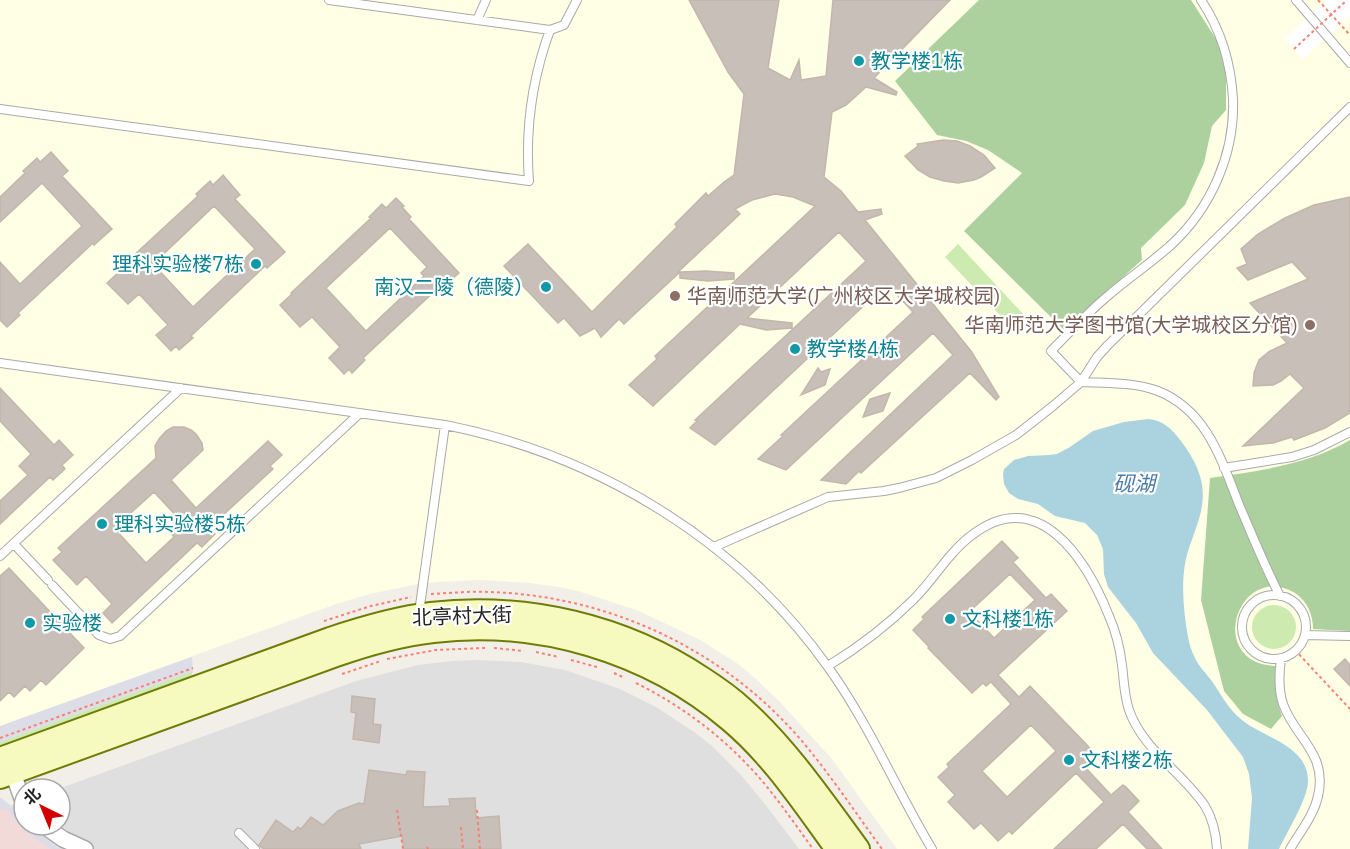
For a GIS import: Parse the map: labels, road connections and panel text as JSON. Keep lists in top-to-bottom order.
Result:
{
  "streets": {
    "main road": ["北亭村大街"]
  },
  "water": ["砚湖"],
  "places": [
    "教学楼1栋",
    "理科实验楼7栋",
    "南汉二陵（德陵）",
    "华南师范大学(广州校区大学城校园)",
    "华南师范大学图书馆(大学城校区分馆)",
    "教学楼4栋",
    "理科实验楼5栋",
    "文科楼1栋",
    "实验楼",
    "文科楼2栋"
  ],
  "north": "top left"
}
